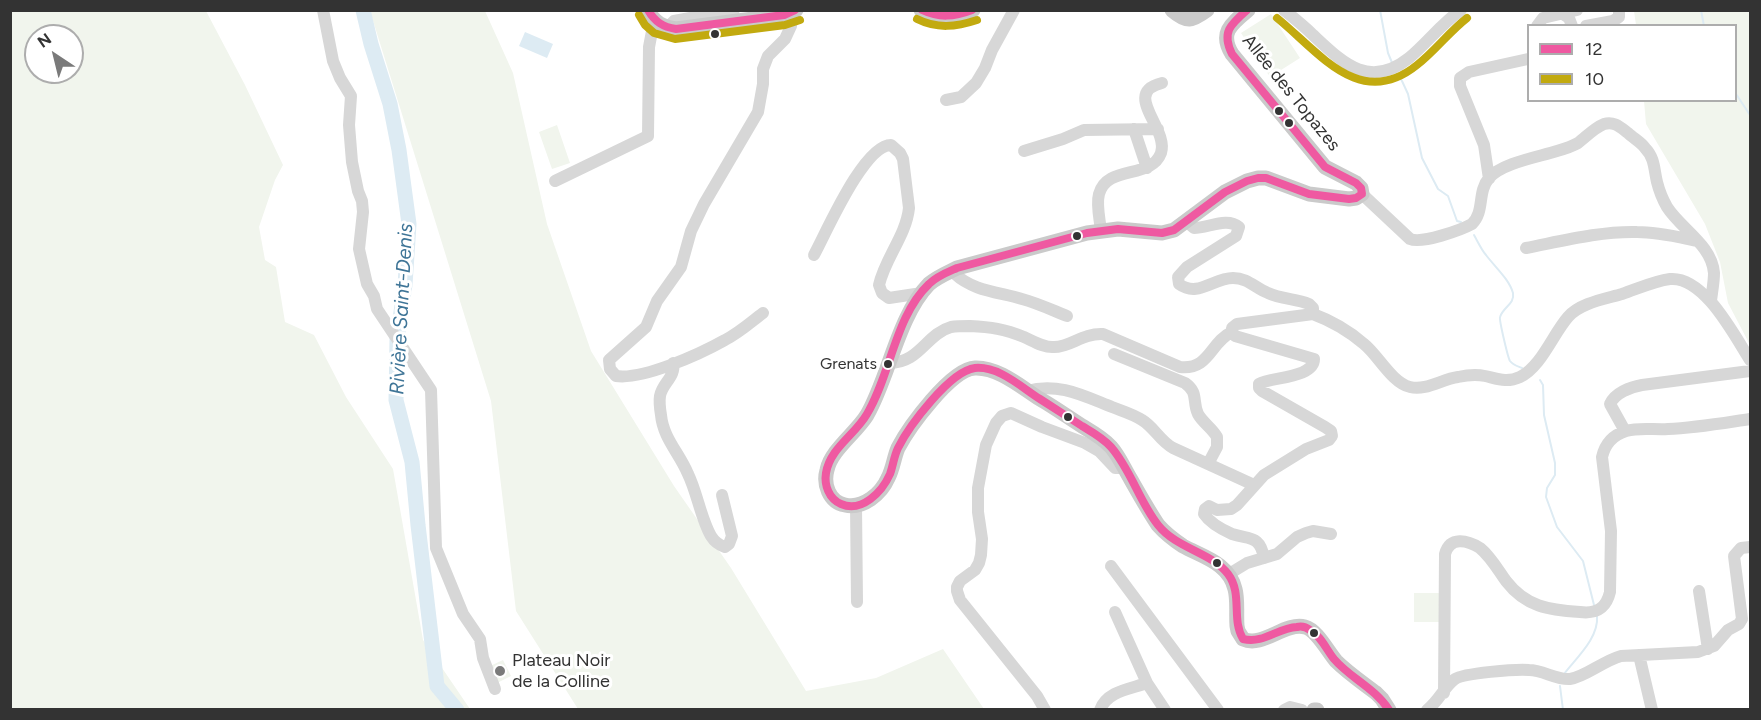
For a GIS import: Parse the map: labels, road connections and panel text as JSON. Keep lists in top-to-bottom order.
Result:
{
  "streets": {
    "main road": ["Allée des Topazes"]
  },
  "water": ["Rivière Saint-Denis"],
  "places": ["Grenats", "Plateau Noir de la Colline"],
  "lines": ["transit line 12", "transit line 10"],
  "legend": ["12", "10"],
  "north": "top left"
}
